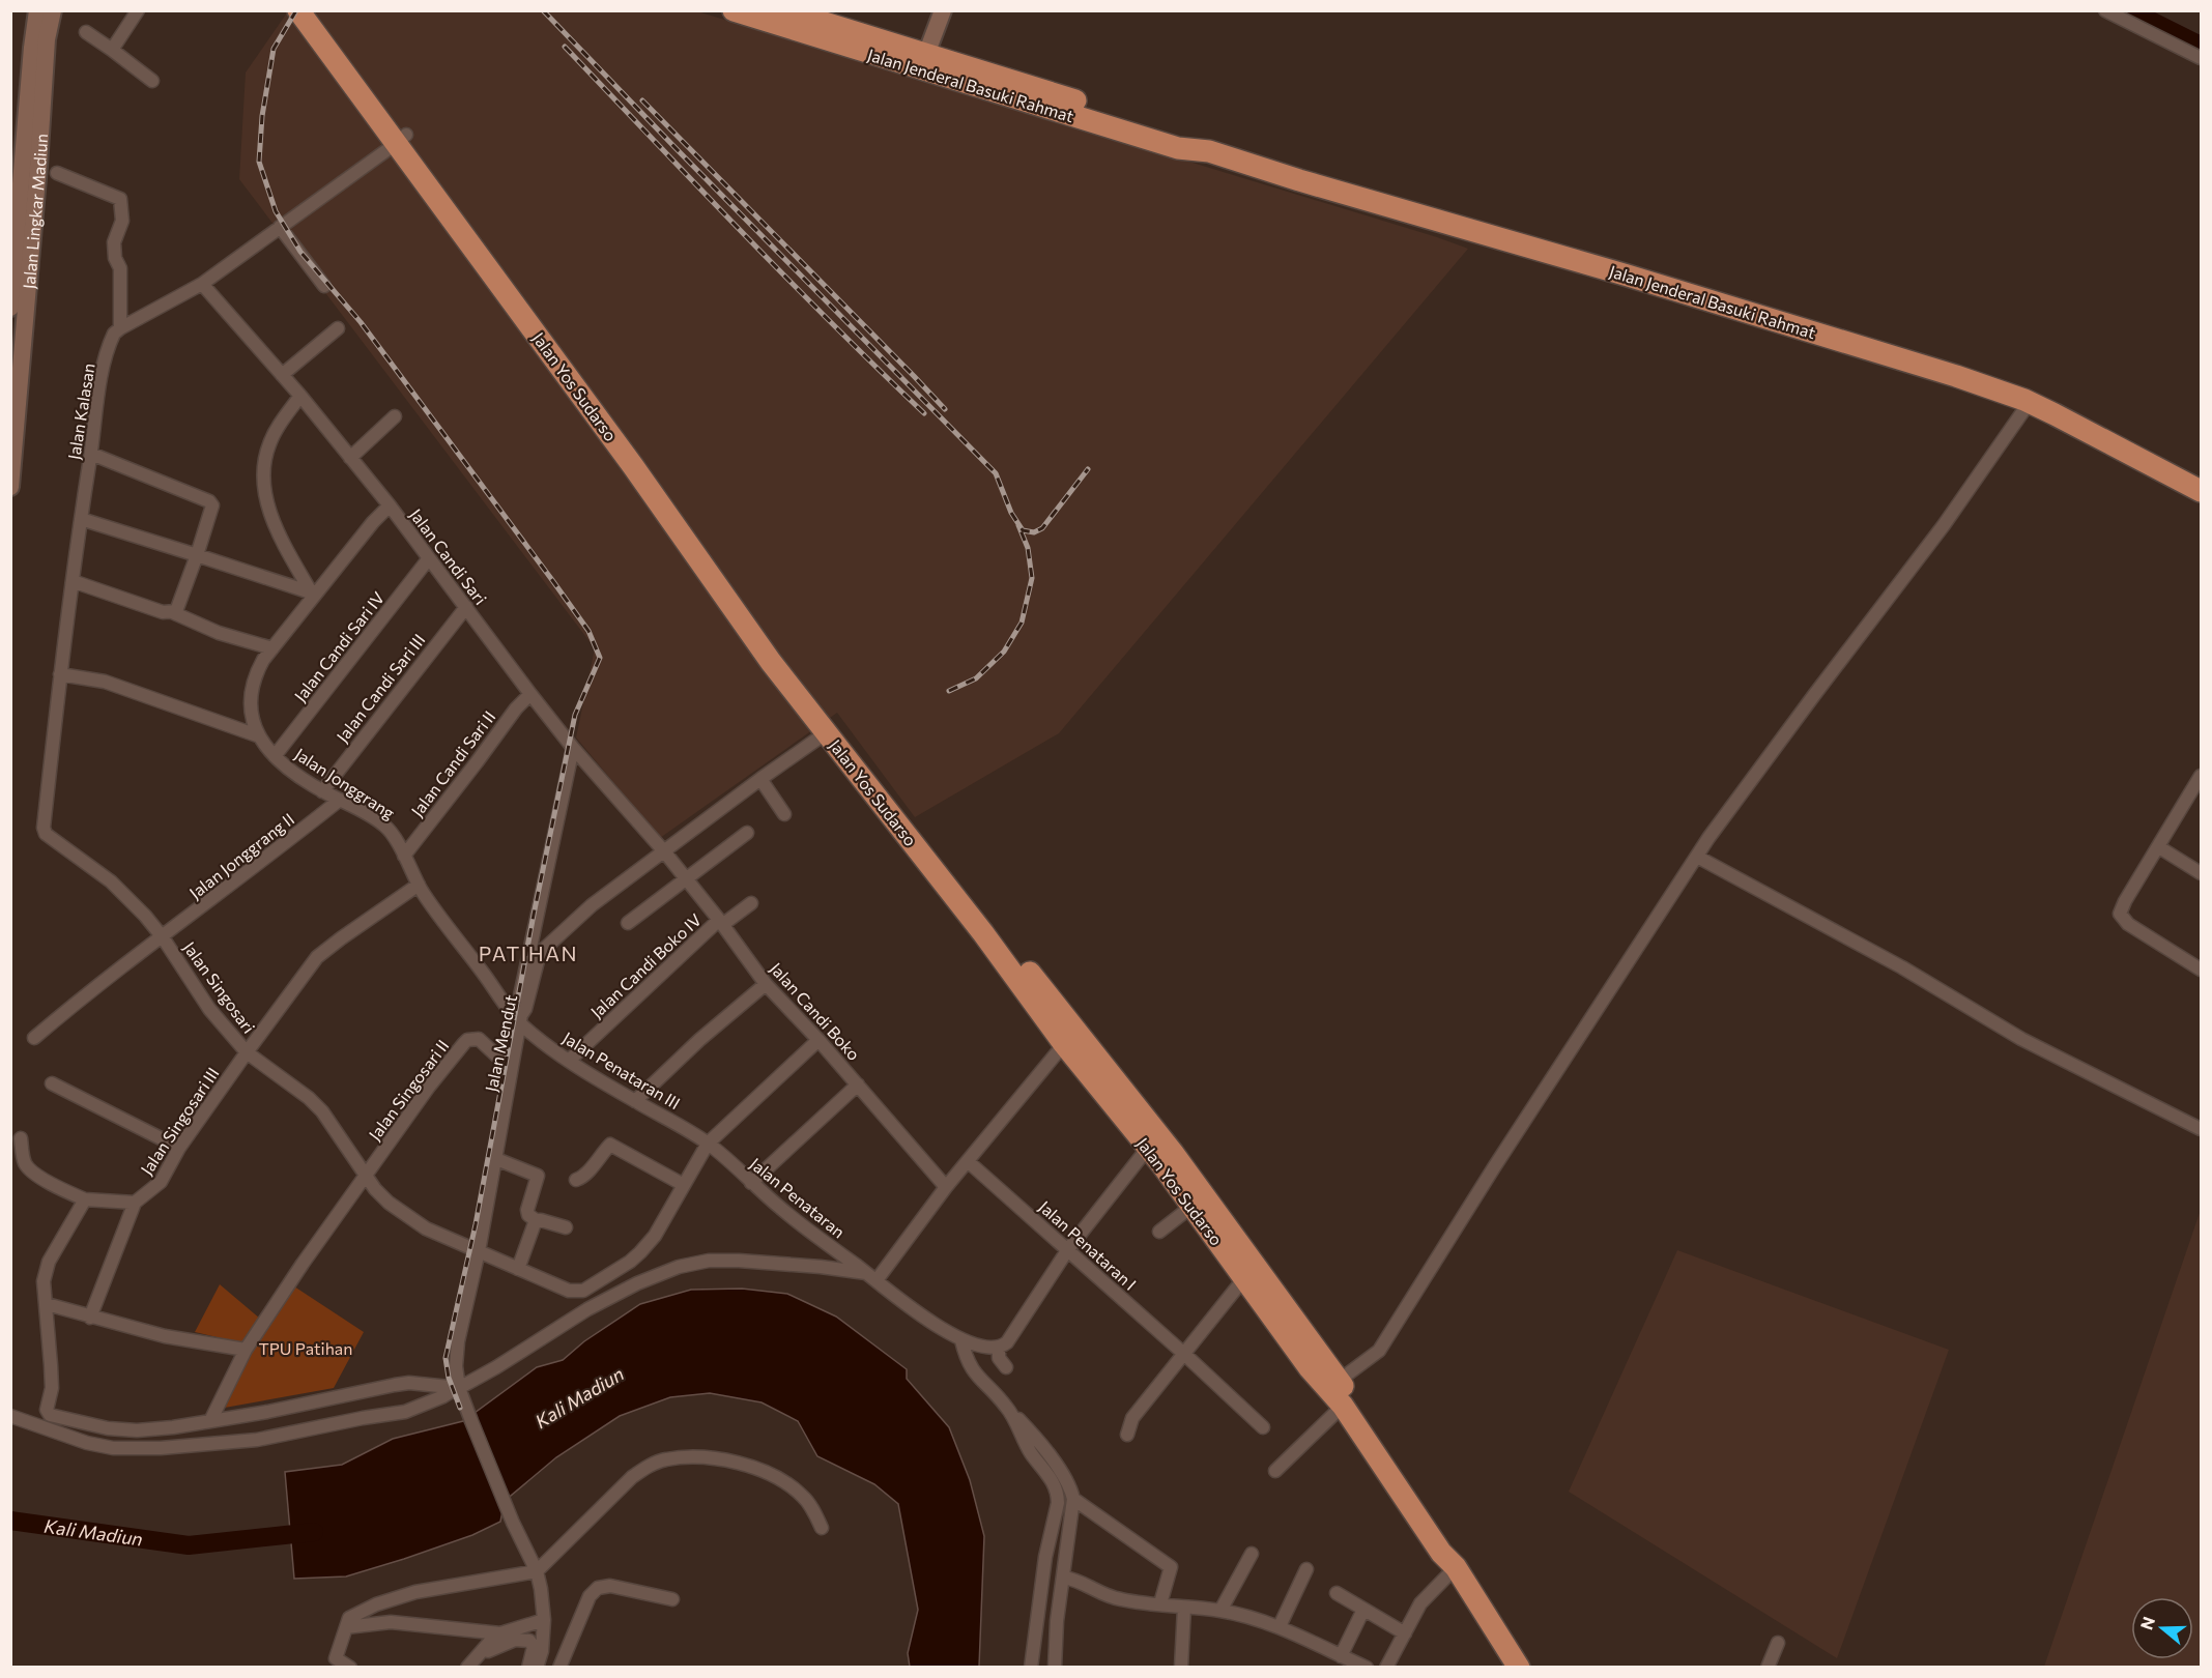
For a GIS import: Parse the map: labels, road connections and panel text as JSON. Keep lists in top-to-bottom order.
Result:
{
  "streets": {
    "highway": ["Jalan Jenderal Basuki Rahmat", "Jalan Yos Sudarso"],
    "main road": ["Jalan Lingkar Madiun"],
    "street": [
      "Jalan Kalasan",
      "Jalan Candi Sari",
      "Jalan Candi Sari IV",
      "Jalan Candi Sari III",
      "Jalan Candi Sari II",
      "Jalan Jonggrang",
      "Jalan Jonggrang II",
      "Jalan Candi Boko IV",
      "Jalan Singosari",
      "Jalan Candi Boko",
      "Jalan Mendut",
      "Jalan Penataran III",
      "Jalan Singosari II",
      "Jalan Singosari III",
      "Jalan Penataran",
      "Jalan Penataran I"
    ]
  },
  "crossings": [
    ["Jalan Kalasan", "Jalan Singosari"],
    ["Jalan Candi Sari", "Jalan Candi Sari IV"],
    ["Jalan Candi Sari", "Jalan Candi Sari III"],
    ["Jalan Candi Sari", "Jalan Candi Sari II"],
    ["Jalan Candi Sari", "Jalan Jonggrang"],
    ["Jalan Candi Sari", "Jalan Candi Boko"],
    ["Jalan Candi Sari", "Jalan Mendut"],
    ["Jalan Candi Sari IV", "Jalan Jonggrang"],
    ["Jalan Candi Sari III", "Jalan Jonggrang"],
    ["Jalan Candi Sari II", "Jalan Jonggrang"],
    ["Jalan Jonggrang", "Jalan Jonggrang II"],
    ["Jalan Jonggrang", "Jalan Mendut"],
    ["Jalan Jonggrang", "Jalan Penataran III"],
    ["Jalan Jonggrang", "Jalan Singosari III"],
    ["Jalan Jonggrang II", "Jalan Singosari"],
    ["Jalan Candi Boko IV", "Jalan Candi Boko"],
    ["Jalan Candi Boko IV", "Jalan Penataran III"],
    ["Jalan Singosari", "Jalan Mendut"],
    ["Jalan Singosari", "Jalan Singosari II"],
    ["Jalan Singosari", "Jalan Singosari III"],
    ["Jalan Mendut", "Jalan Penataran III"],
    ["Jalan Mendut", "Jalan Singosari II"],
    ["Jalan Penataran III", "Jalan Penataran"]
  ],
  "districts": ["PATIHAN"],
  "water": ["Kali Madiun"],
  "parks": ["TPU Patihan"],
  "north": "left"
}
